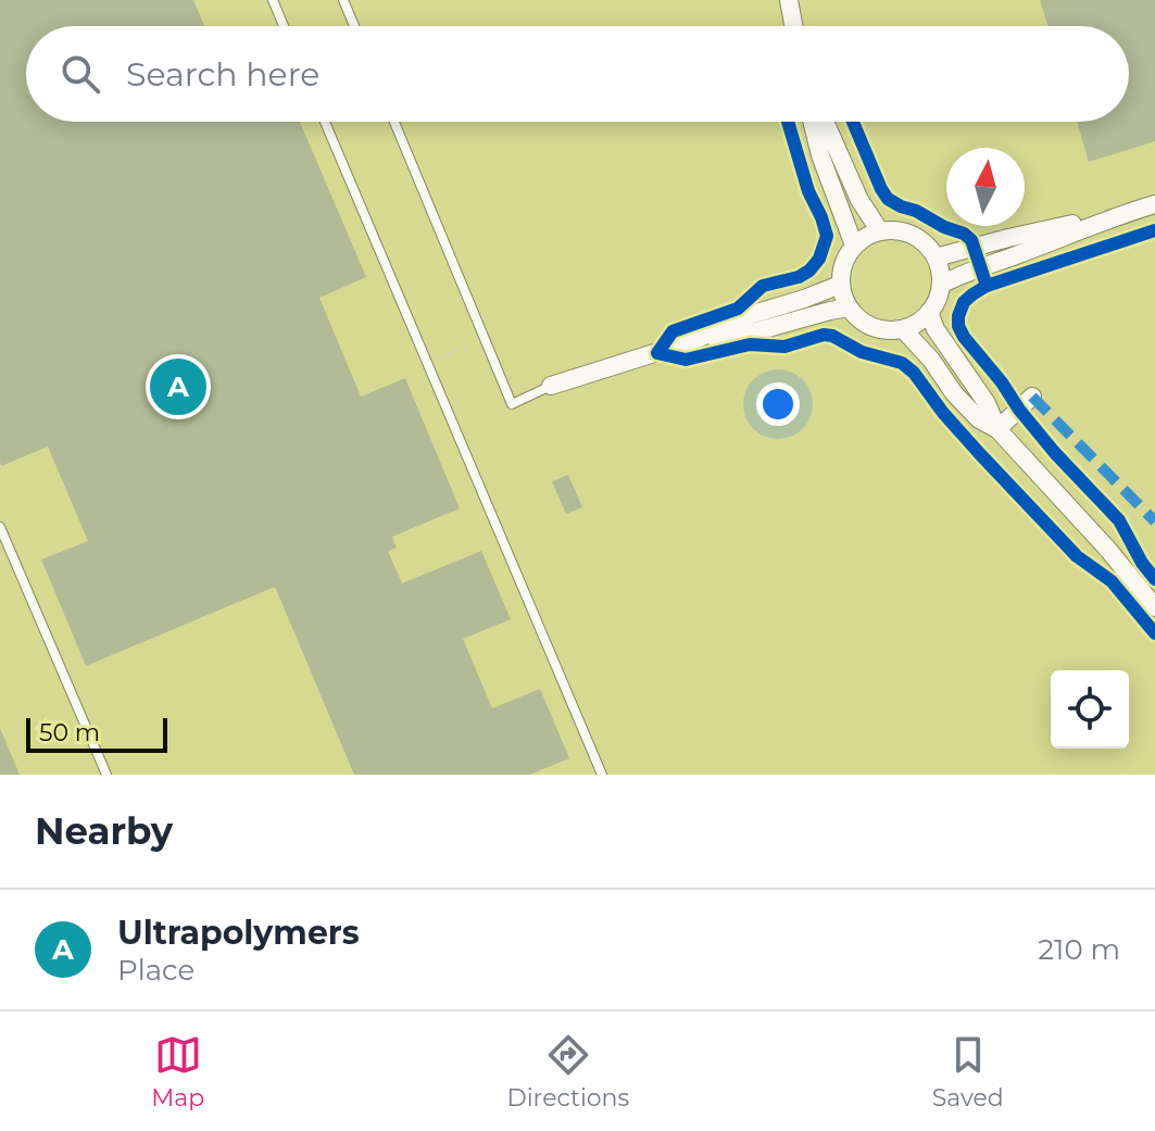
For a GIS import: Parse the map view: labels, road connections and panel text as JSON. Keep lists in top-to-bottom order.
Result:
{
  "scale_bar": "50 m",
  "north": "top",
  "page": {
    "search": "Search here",
    "pins": "A",
    "scale": "50 m",
    "heading": "Nearby",
    "list": [
      {
        "mark": "A",
        "name": "Ultrapolymers",
        "note": "Place",
        "value": "210 m"
      }
    ],
    "nav": ["Map", "Directions", "Saved"]
  }
}
